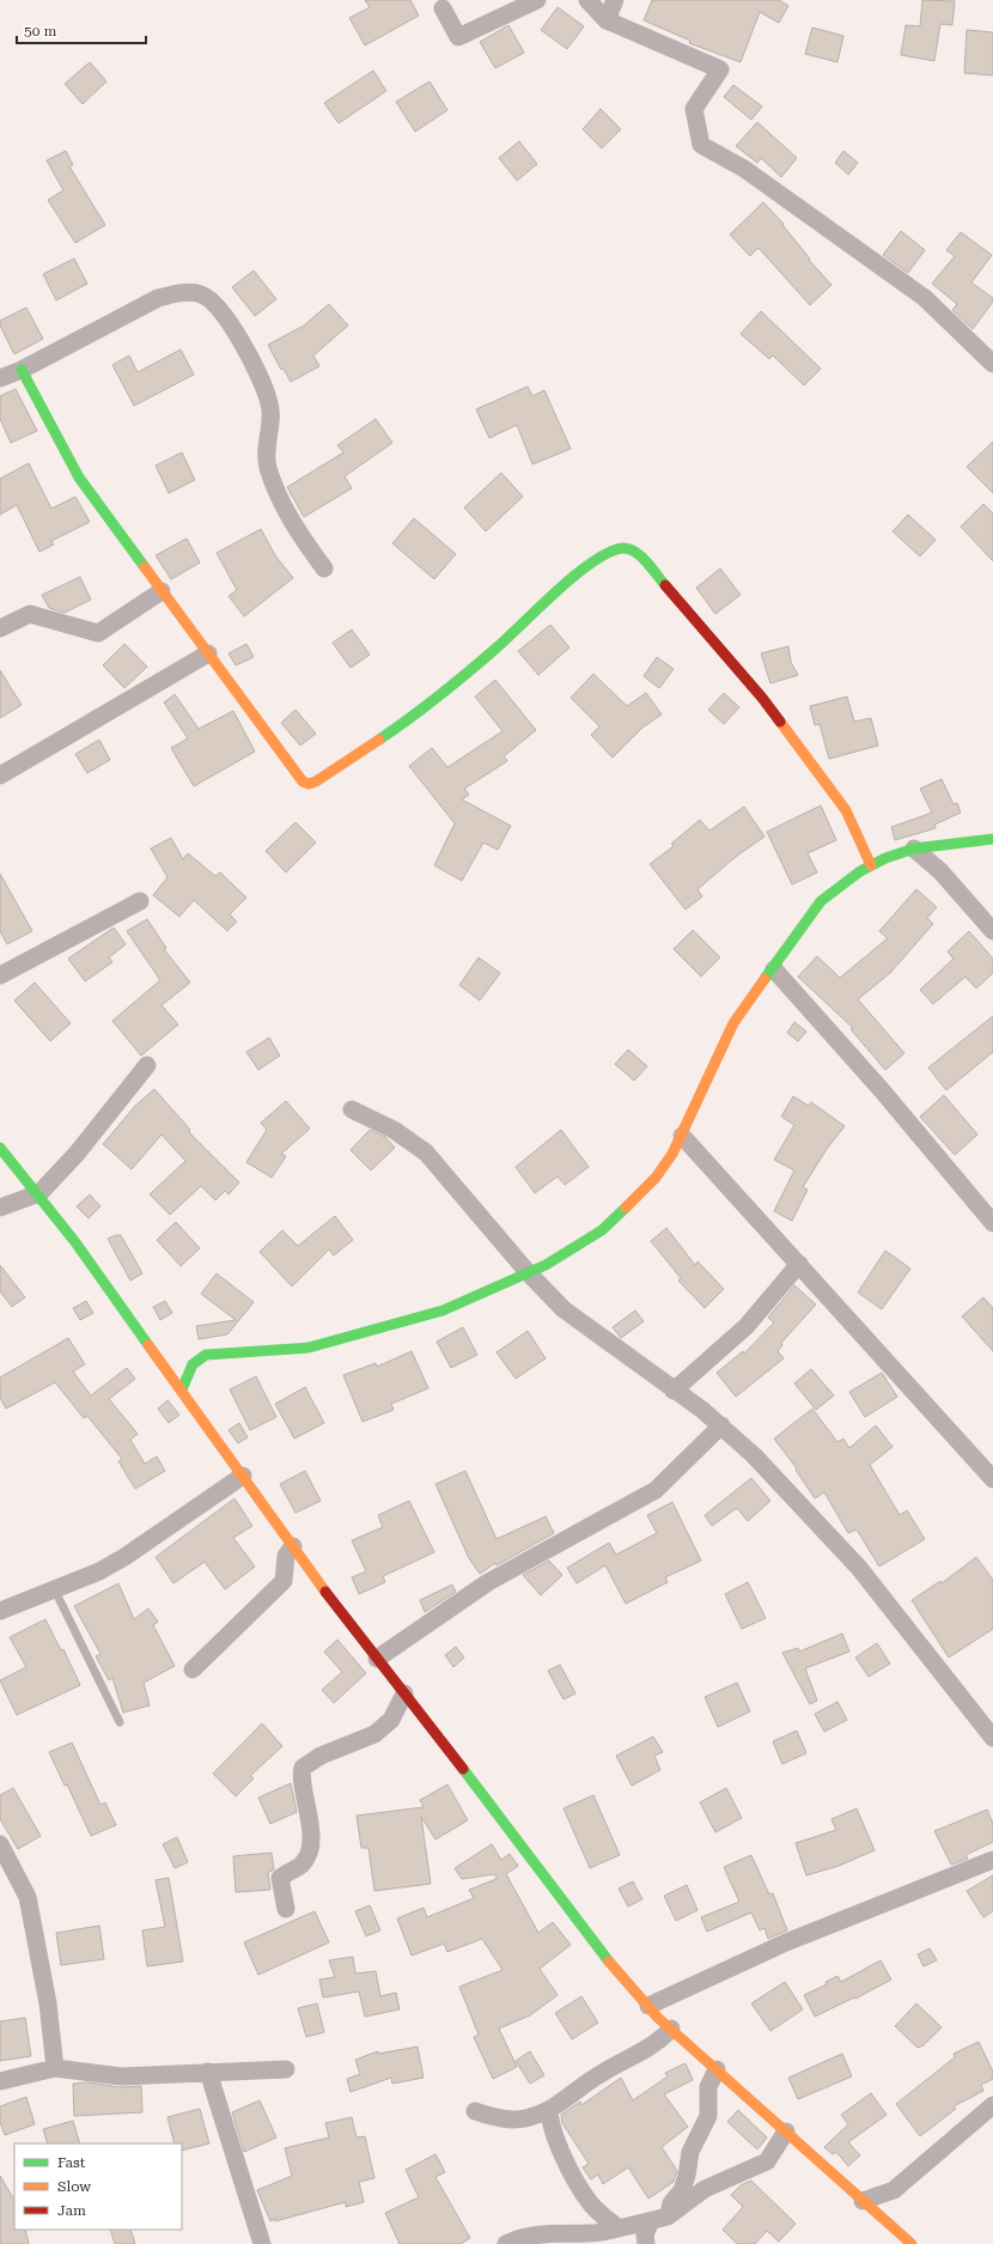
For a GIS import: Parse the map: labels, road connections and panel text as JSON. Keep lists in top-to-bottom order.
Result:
{
  "legend": ["Fast", "Slow", "Jam"],
  "scale_bar": "50 m"
}
